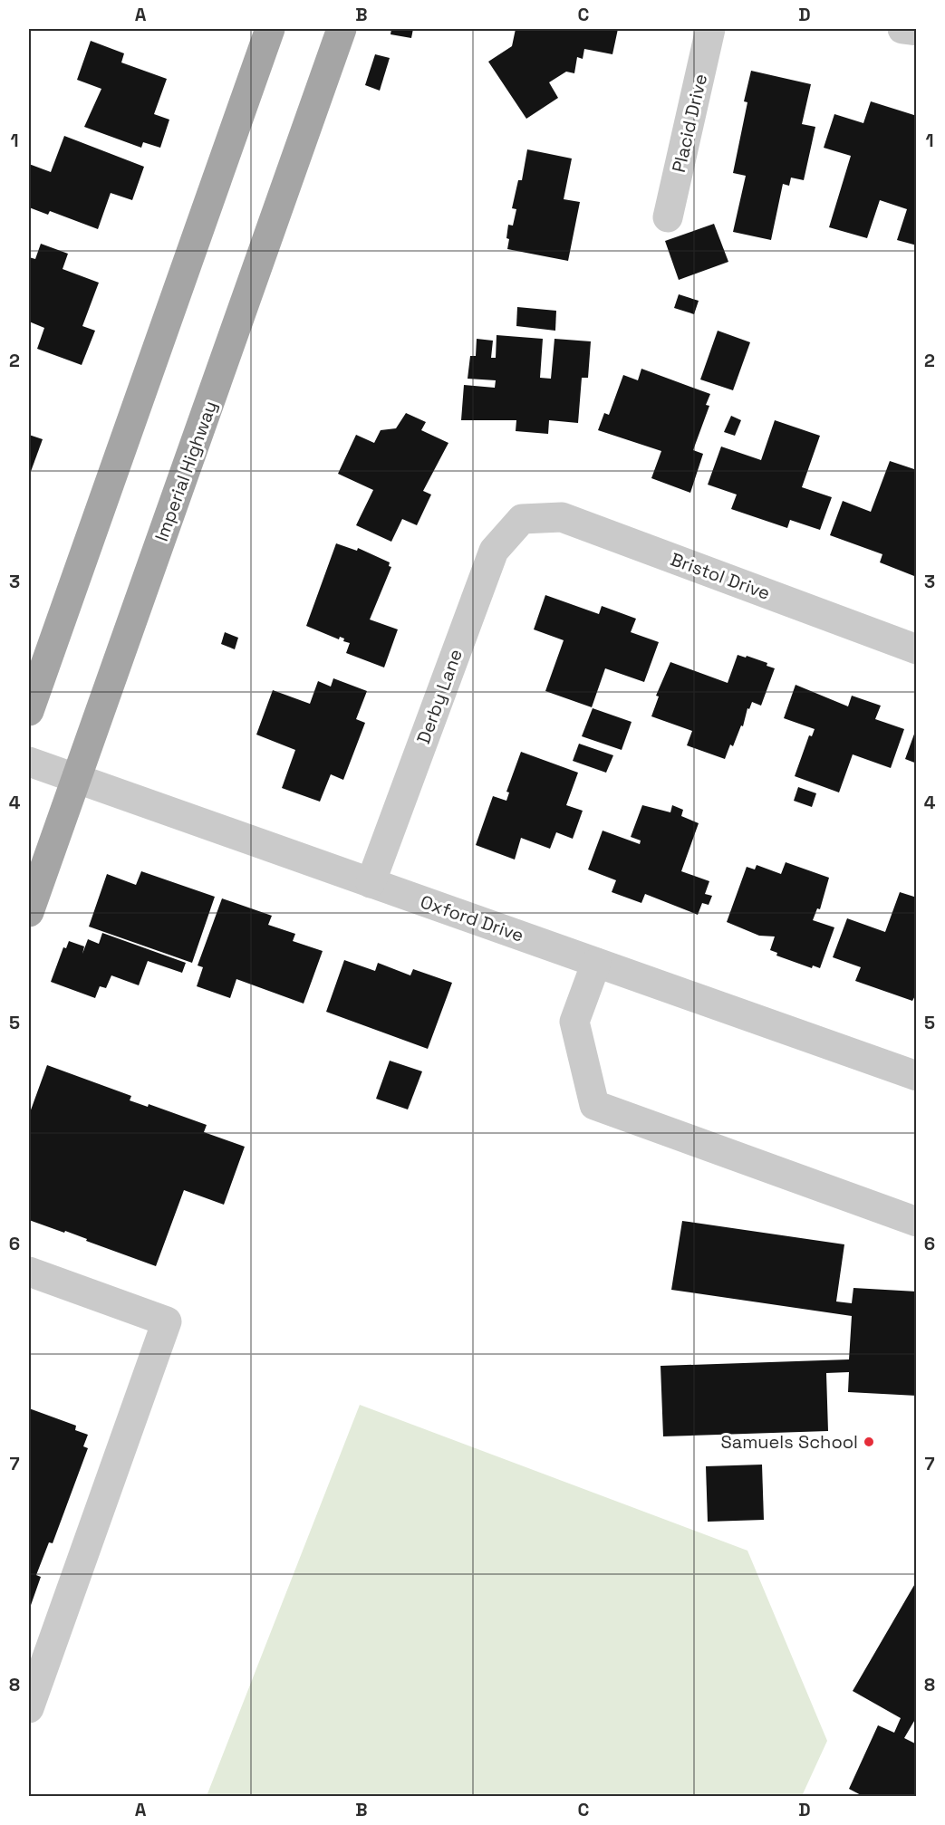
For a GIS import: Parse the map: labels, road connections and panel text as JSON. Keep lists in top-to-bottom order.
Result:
{
  "streets": {
    "main road": ["Imperial Highway"],
    "street": [
      "Placid Drive",
      "Bristol Drive",
      "Derby Lane",
      "Oxford Drive"
    ]
  },
  "crossings": [
    ["Imperial Highway", "Oxford Drive"],
    ["Bristol Drive", "Derby Lane"],
    ["Derby Lane", "Oxford Drive"]
  ],
  "places": ["Samuels School"],
  "grid": {
    "columns": [
      "A",
      "B",
      "C",
      "D"
    ],
    "rows": [
      "1",
      "2",
      "3",
      "4",
      "5",
      "6",
      "7",
      "8"
    ]
  }
}
